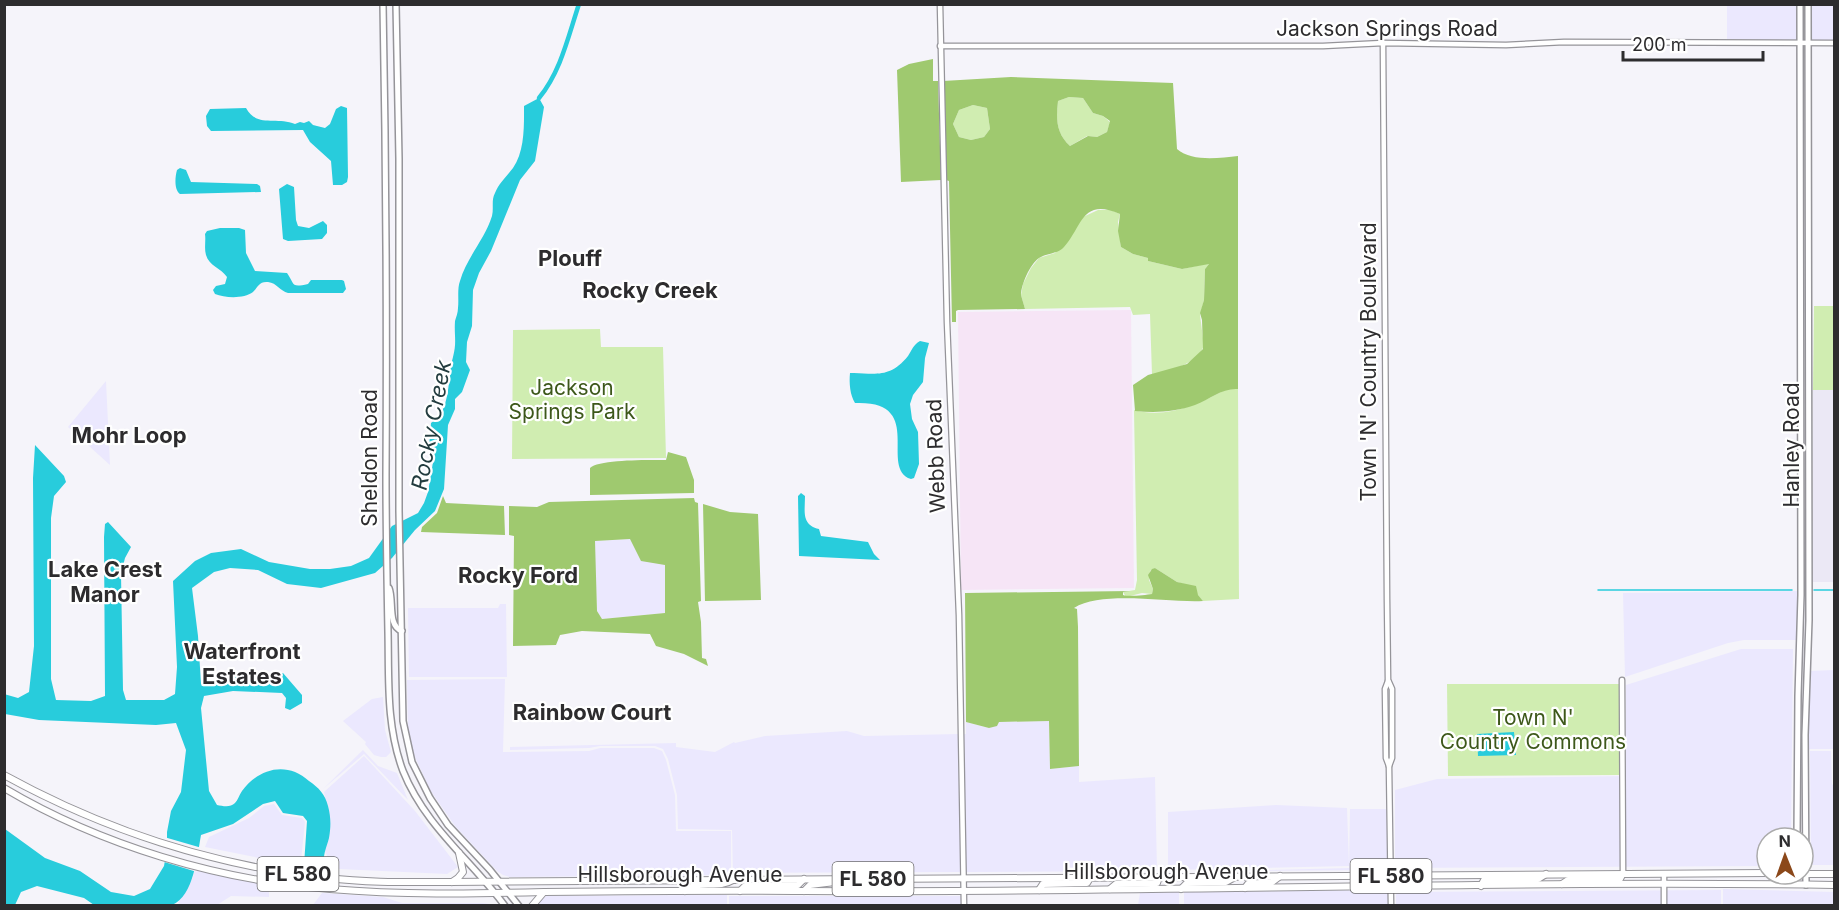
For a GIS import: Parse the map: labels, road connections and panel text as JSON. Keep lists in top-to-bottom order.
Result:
{
  "streets": {
    "main road": [
      "Hanley Road",
      "Sheldon Road",
      "Hillsborough Avenue",
      "FL 580"
    ],
    "street": ["Jackson Springs Road", "Town 'N' Country Boulevard", "Webb Road"]
  },
  "crossings": [
    ["Jackson Springs Road", "Town 'N' Country Boulevard"],
    ["Jackson Springs Road", "Hanley Road"],
    ["Jackson Springs Road", "Webb Road"],
    ["Town 'N' Country Boulevard", "Hillsborough Avenue"],
    ["Webb Road", "Hillsborough Avenue"],
    ["Sheldon Road", "Hillsborough Avenue"],
    ["Sheldon Road", "FL 580"],
    ["Hillsborough Avenue", "FL 580"]
  ],
  "districts": [
    "Plouff",
    "Rocky Creek",
    "Mohr Loop",
    "Lake Crest Manor",
    "Rocky Ford",
    "Waterfront Estates",
    "Rainbow Court"
  ],
  "water": ["Rocky Creek"],
  "parks": ["Jackson Springs Park", "Town N' Country Commons"],
  "scale_bar": "200 m",
  "north": "top"
}
